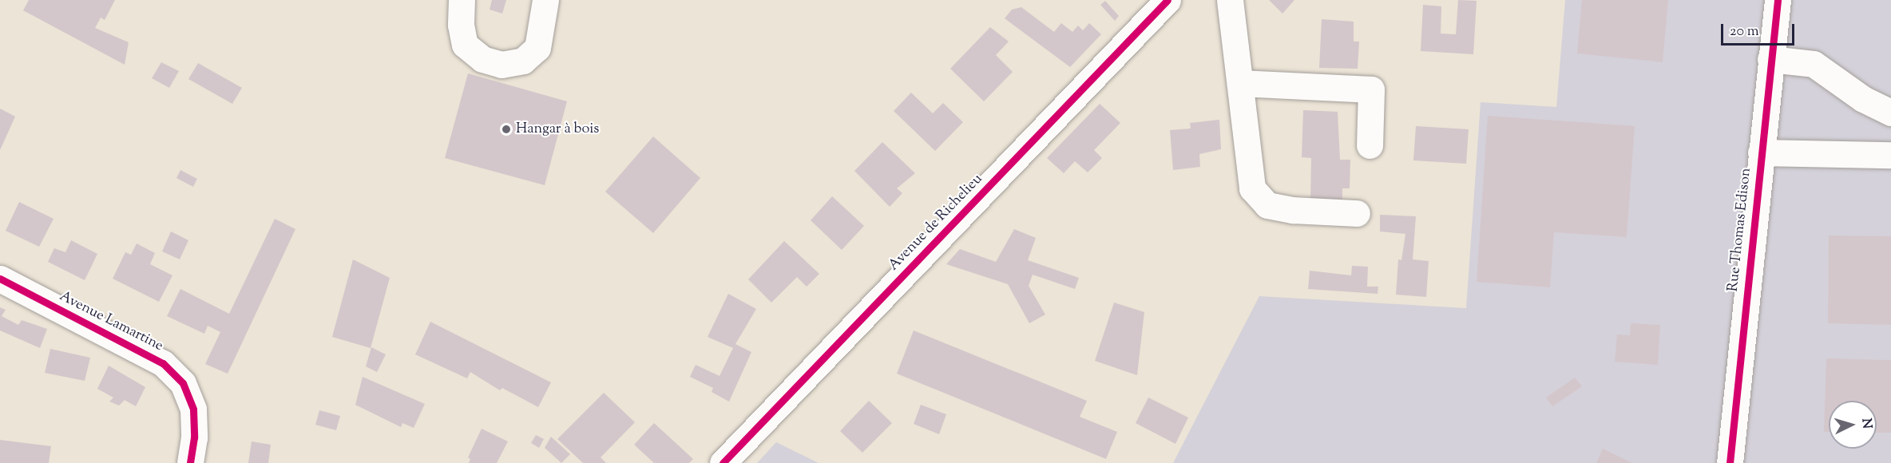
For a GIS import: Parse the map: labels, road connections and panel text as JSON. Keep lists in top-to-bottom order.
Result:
{
  "streets": {
    "street": ["Avenue de Richelieu", "Rue Thomas Edison", "Avenue Lamartine"]
  },
  "places": ["Hangar à bois"],
  "scale_bar": "20 m",
  "north": "right"
}
